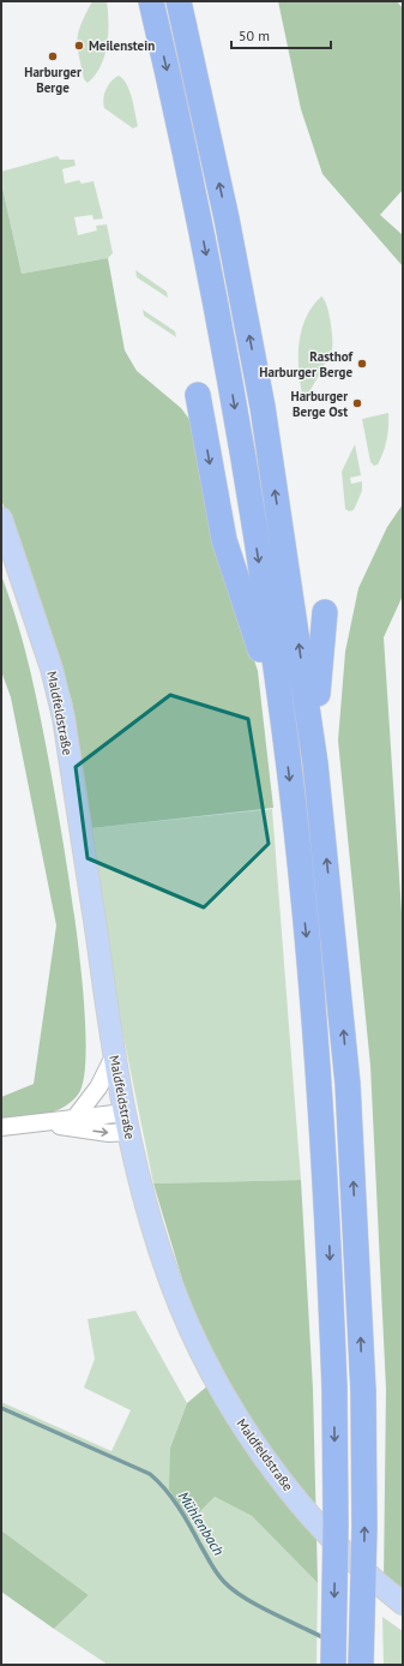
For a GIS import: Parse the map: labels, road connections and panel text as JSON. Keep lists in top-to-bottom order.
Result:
{
  "streets": {
    "main road": ["Maldfeldstraße"]
  },
  "water": ["Mühlenbach"],
  "places": [
    "Meilenstein",
    "Harburger Berge",
    "Rasthof Harburger Berge",
    "Harburger Berge Ost"
  ],
  "scale_bar": "50 m"
}
